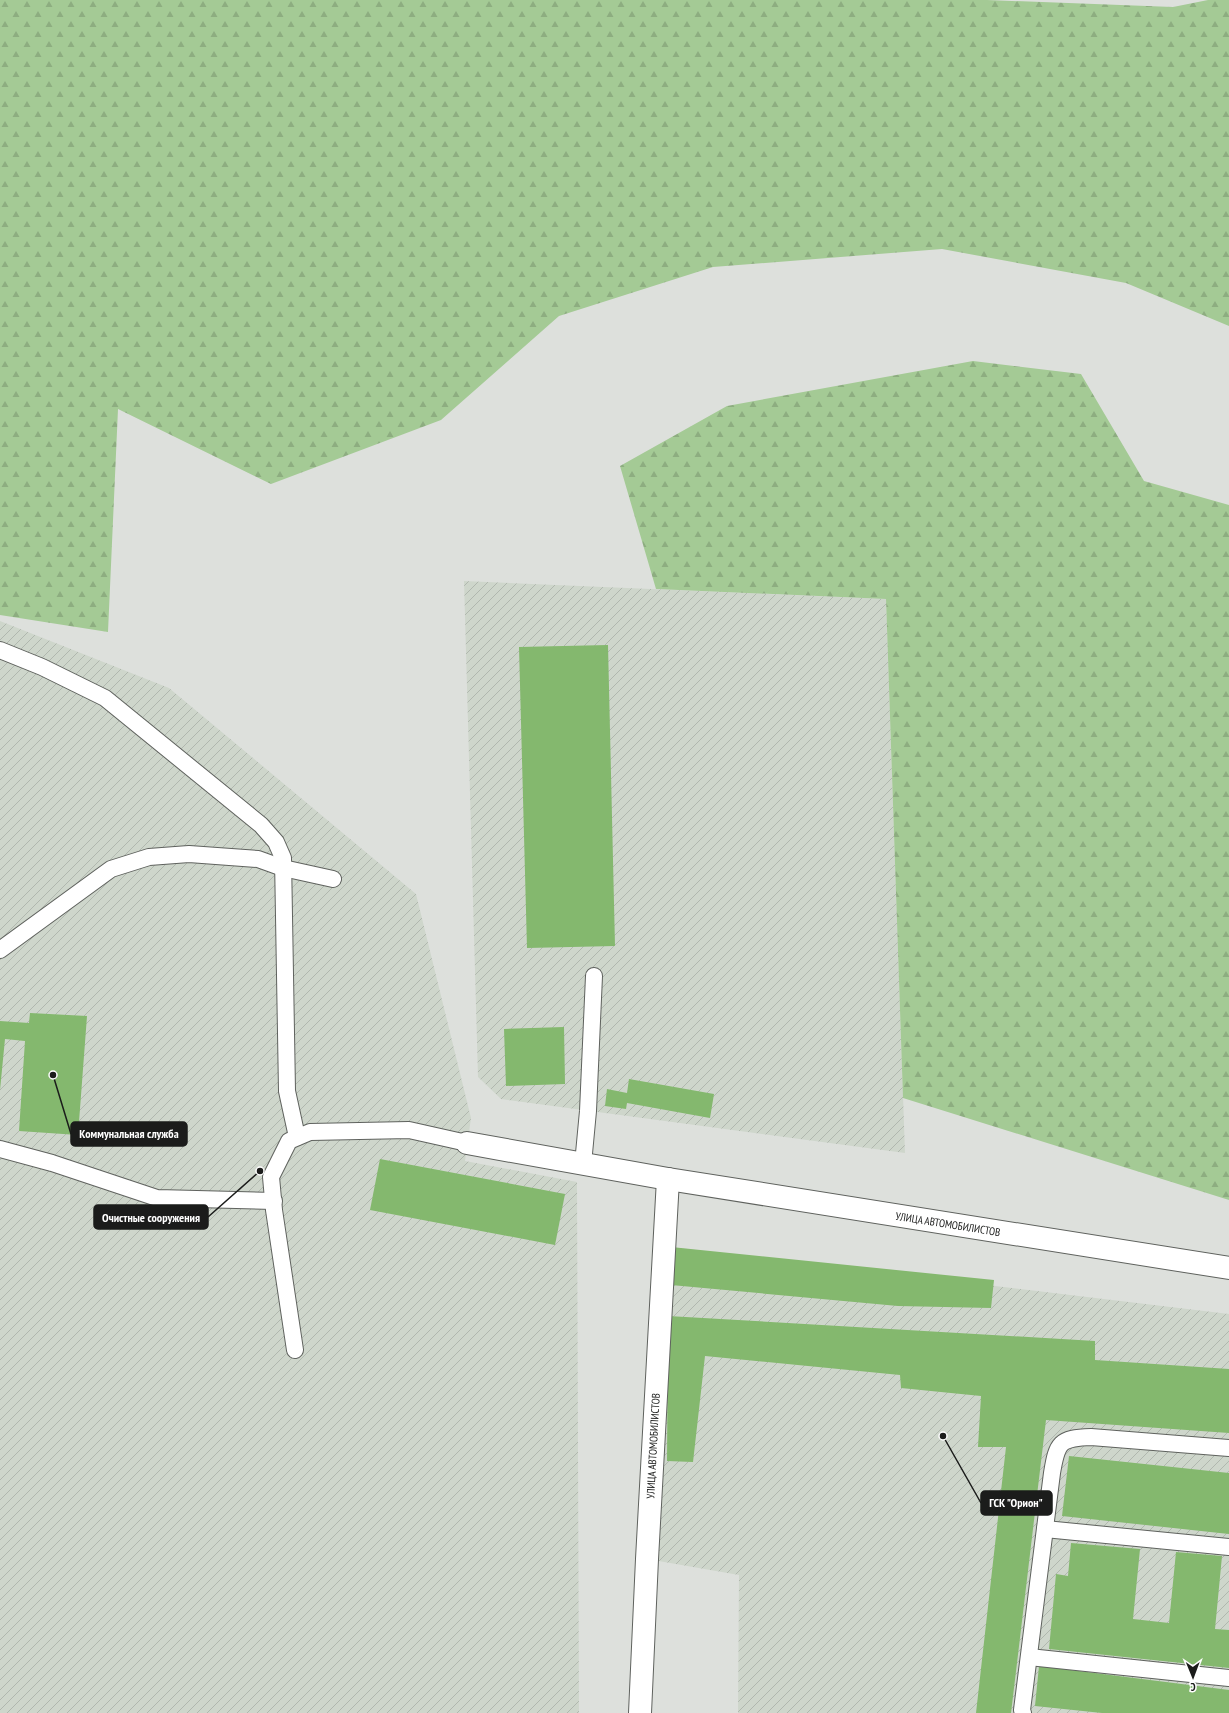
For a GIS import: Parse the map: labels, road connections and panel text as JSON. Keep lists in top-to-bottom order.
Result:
{
  "streets": {
    "street": ["УЛИЦА АВТОМОБИЛИСТОВ"]
  },
  "places": ["Коммунальная служба", "Очистные сооружения", "ГСК \"Орион\""],
  "north": "bottom"
}
